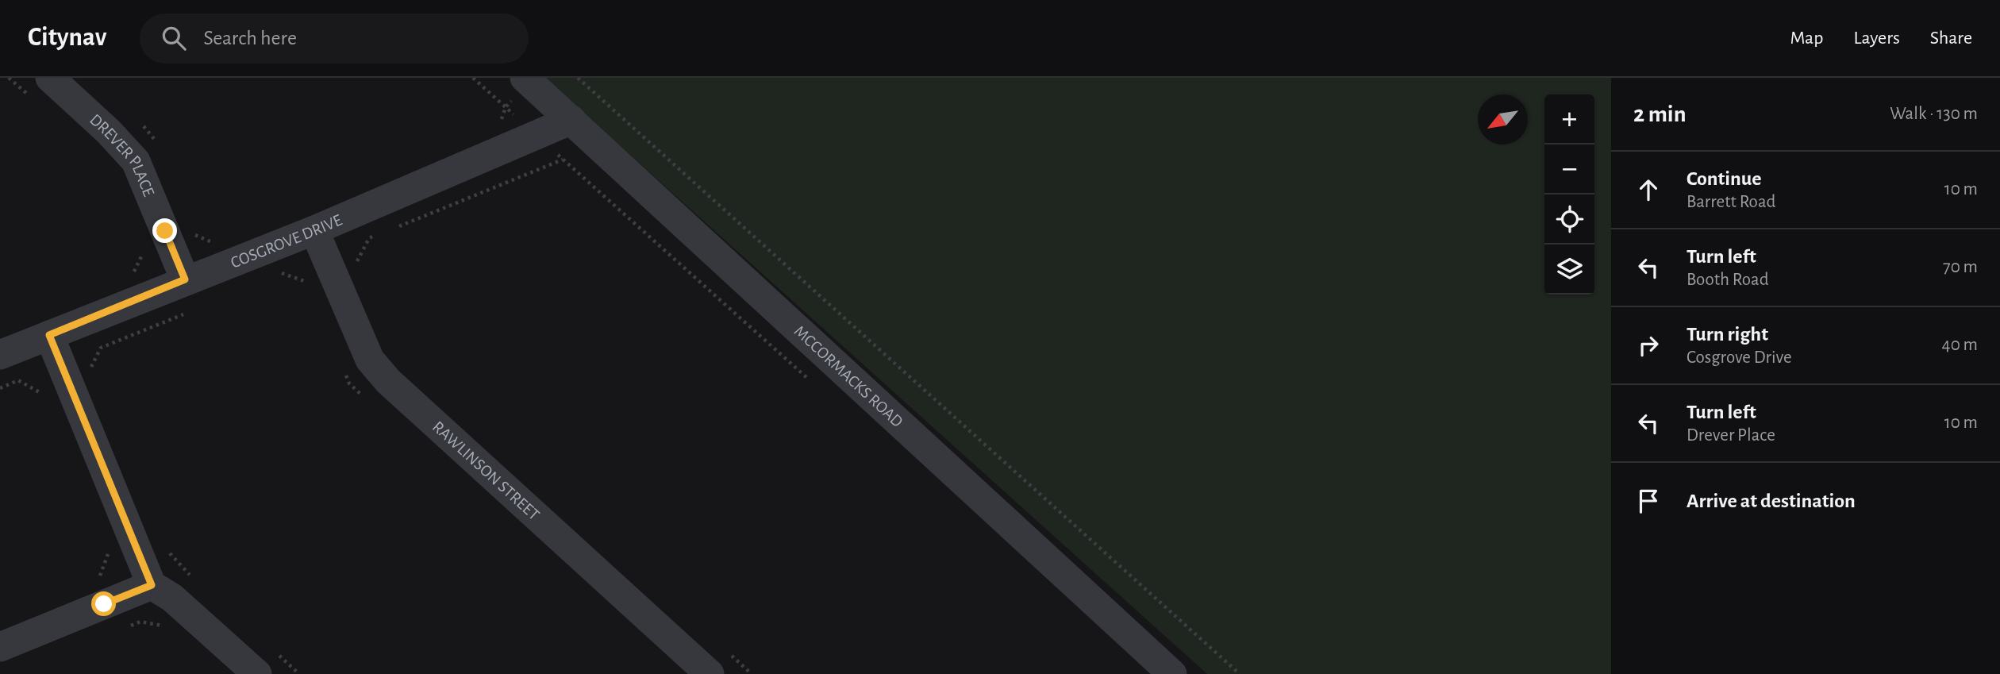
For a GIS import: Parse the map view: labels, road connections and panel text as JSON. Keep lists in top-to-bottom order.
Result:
{
  "streets": {
    "street": [
      "DREVER PLACE",
      "COSGROVE DRIVE",
      "MCCORMACKS ROAD",
      "RAWLINSON STREET"
    ]
  },
  "crossings": [
    ["DREVER PLACE", "COSGROVE DRIVE"],
    ["COSGROVE DRIVE", "MCCORMACKS ROAD"],
    ["COSGROVE DRIVE", "RAWLINSON STREET"]
  ],
  "north": "bottom left",
  "page": {
    "header": "Citynav",
    "search": "Search here",
    "nav": ["Map", "Layers", "Share"],
    "heading": ["2 min", "Walk · 130 m"],
    "map_buttons": ["+", "−"],
    "list": [
      ["Continue", "Barrett Road", "10 m"],
      ["Turn left", "Booth Road", "70 m"],
      ["Turn right", "Cosgrove Drive", "40 m"],
      ["Turn left", "Drever Place", "10 m"],
      "Arrive at destination"
    ]
  }
}
